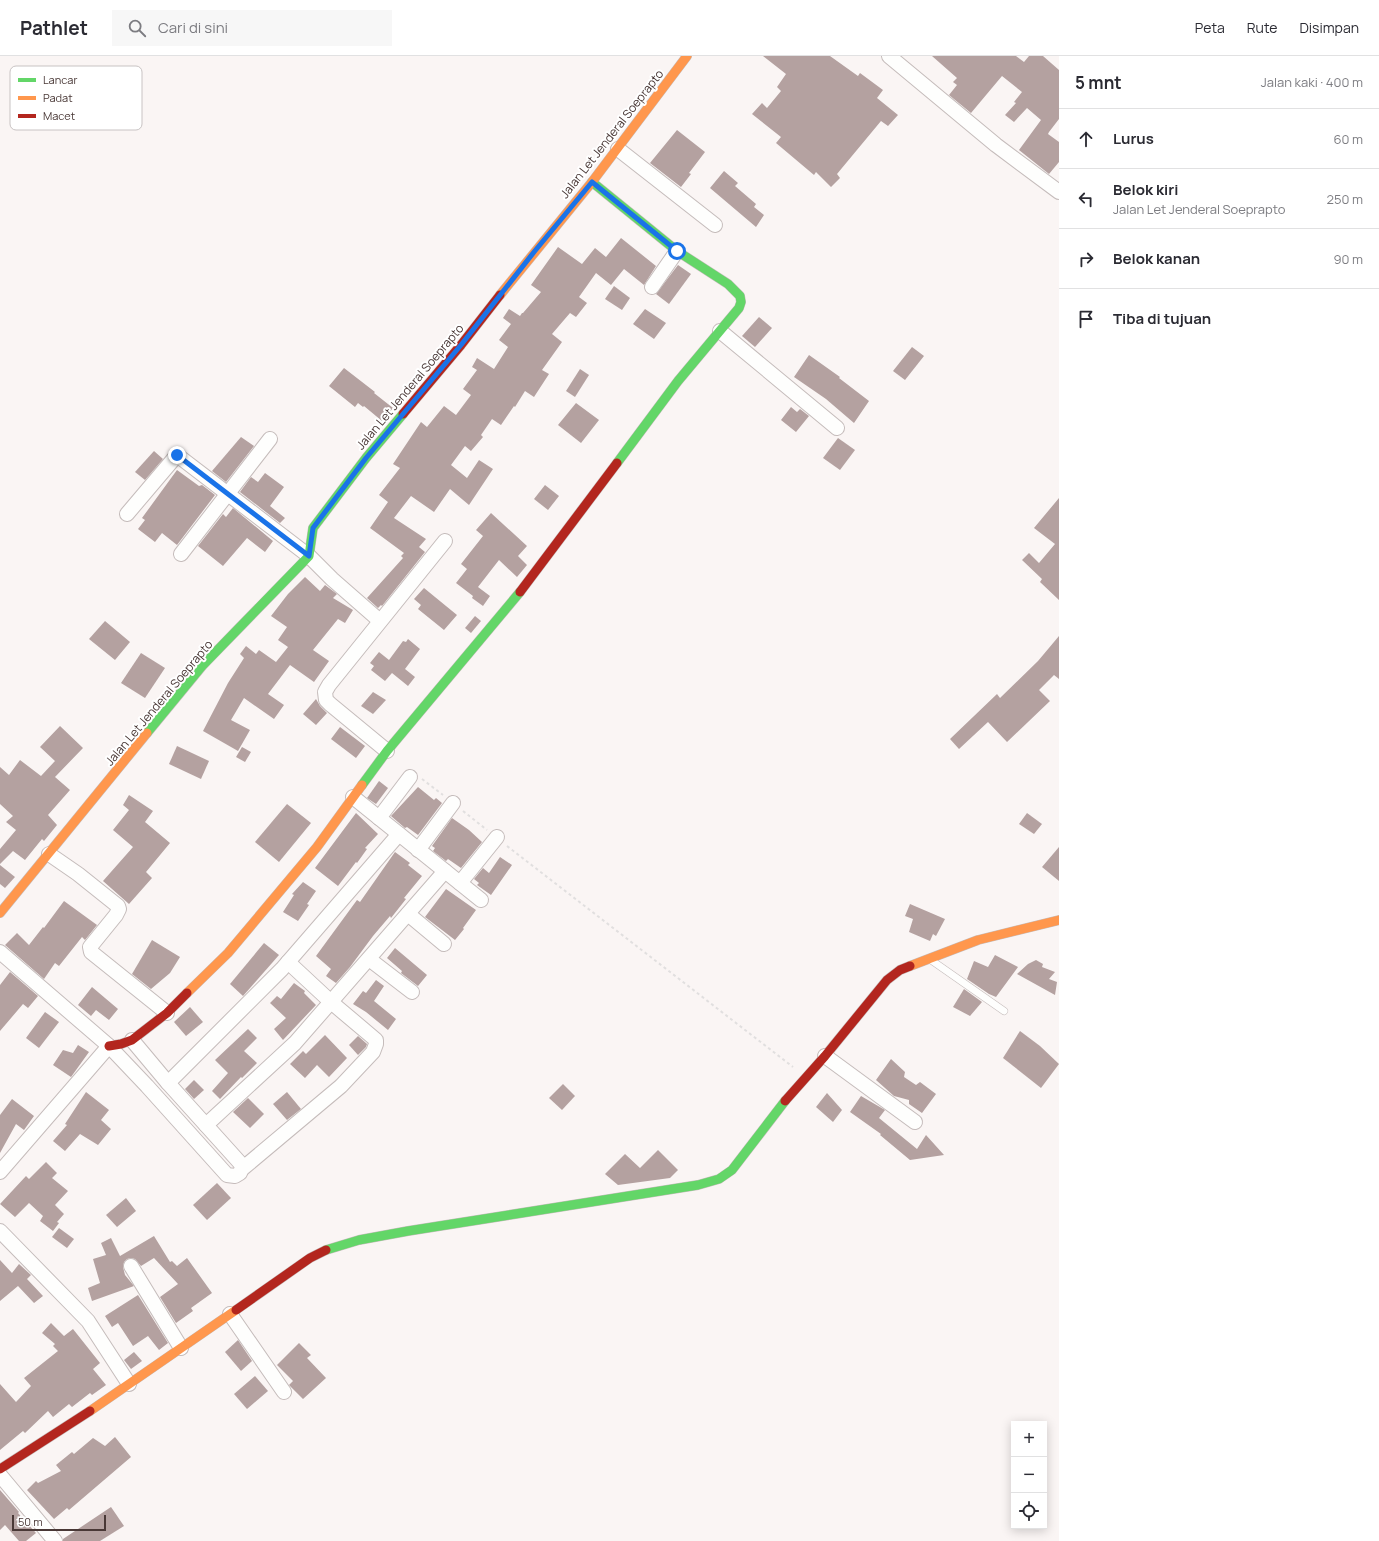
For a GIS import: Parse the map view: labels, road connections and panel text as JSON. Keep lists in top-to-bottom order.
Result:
{
  "streets": {
    "street": ["Jalan Let Jenderal Soeprapto"]
  },
  "legend": ["Lancar", "Padat", "Macet"],
  "scale_bar": "50 m",
  "page": {
    "header": "Pathlet",
    "search": "Cari di sini",
    "nav": ["Peta", "Rute", "Disimpan"],
    "heading": ["5 mnt", "Jalan kaki · 400 m"],
    "list": [
      ["Lurus", "60 m"],
      ["Belok kiri", "Jalan Let Jenderal Soeprapto", "250 m"],
      ["Belok kanan", "90 m"],
      "Tiba di tujuan"
    ],
    "map_buttons": ["+", "−"],
    "scale": "50 m"
  }
}
